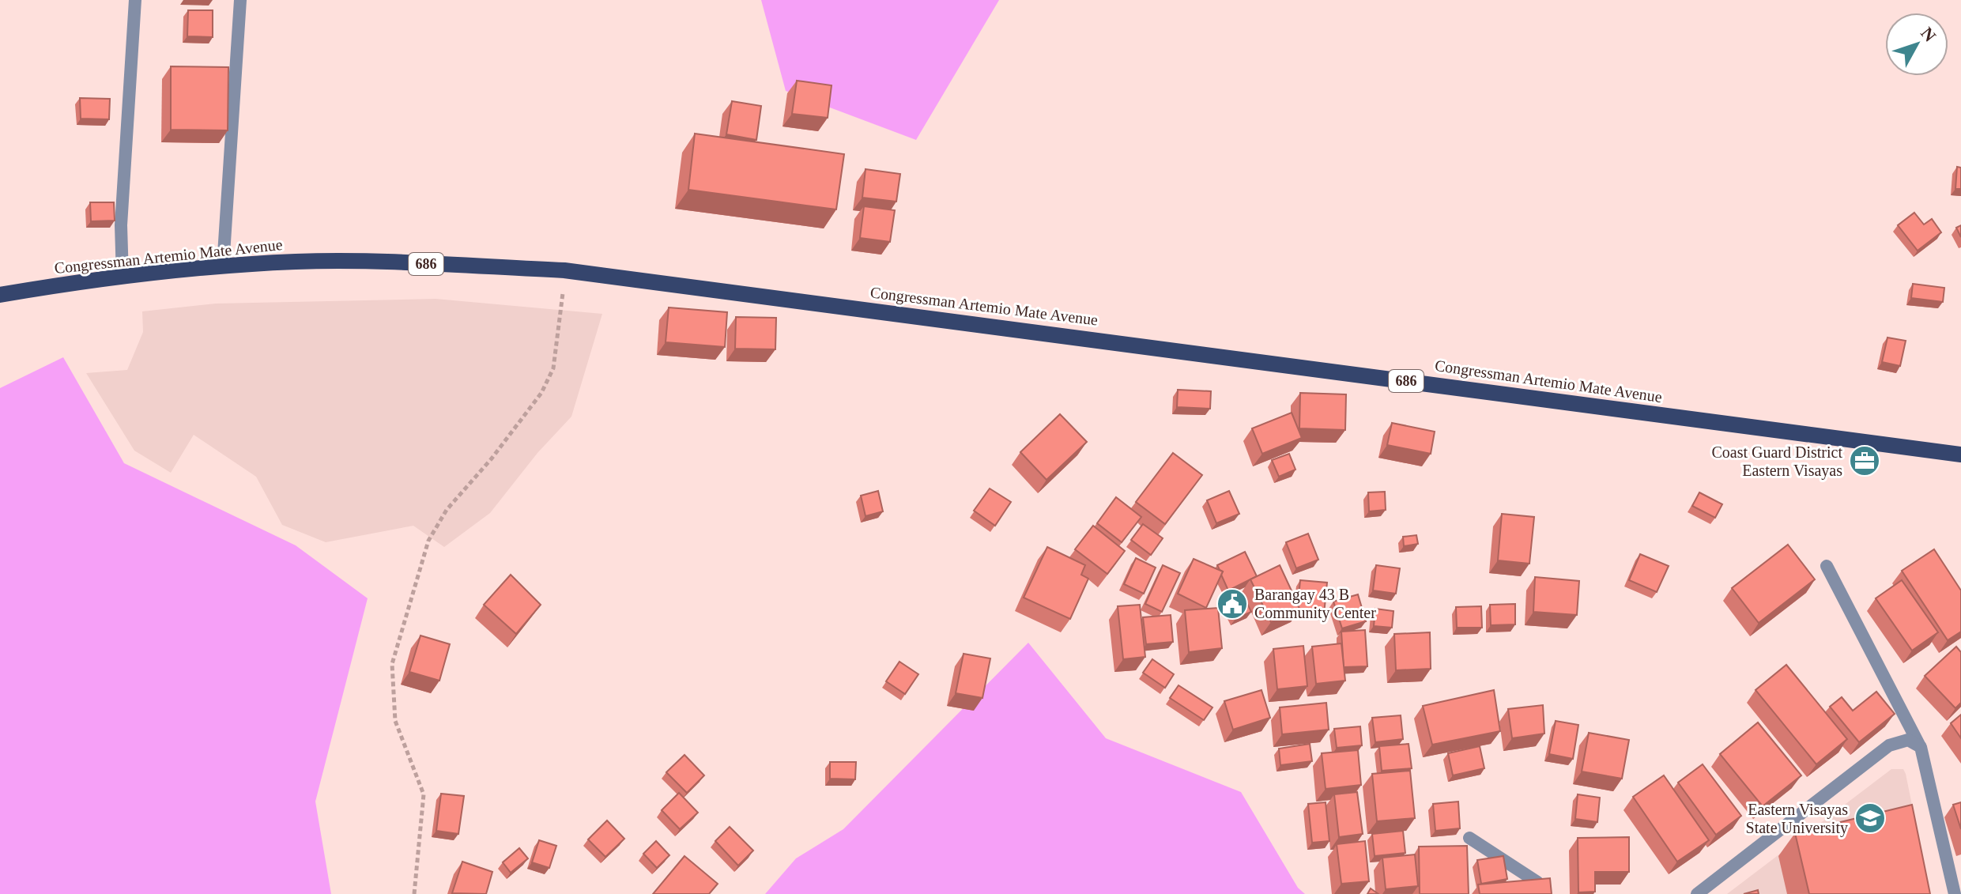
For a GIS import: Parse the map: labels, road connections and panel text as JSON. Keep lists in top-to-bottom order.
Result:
{
  "streets": {
    "main road": ["Congressman Artemio Mate Avenue", "686"]
  },
  "places": {
    "office": ["Coast Guard District Eastern Visayas"],
    "public building": ["Barangay 43 B Community Center"],
    "school or university": ["Eastern Visayas State University"]
  },
  "north": "top right"
}
